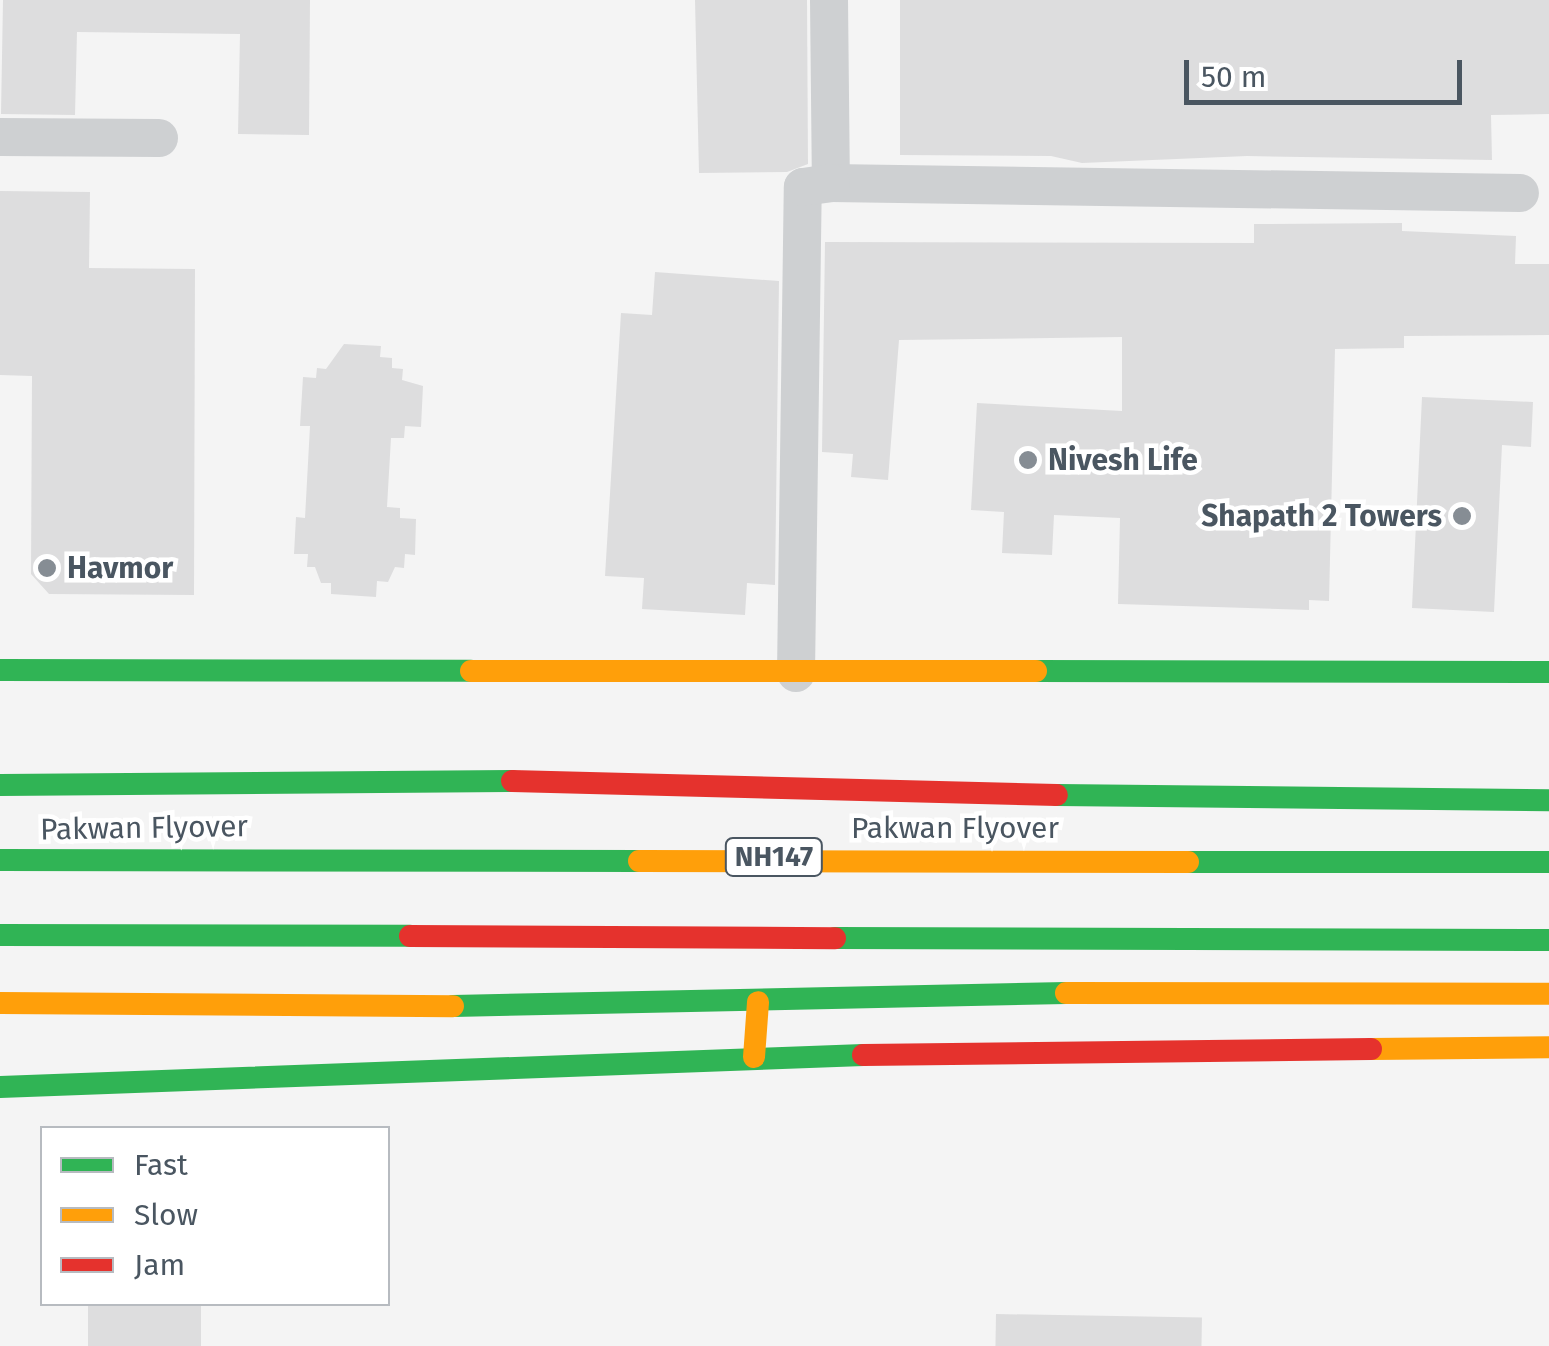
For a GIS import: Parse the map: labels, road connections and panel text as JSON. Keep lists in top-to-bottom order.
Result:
{
  "streets": {
    "main road": ["Pakwan Flyover", "NH147"]
  },
  "places": ["Nivesh Life", "Shapath 2 Towers", "Havmor"],
  "legend": ["Fast", "Slow", "Jam"],
  "scale_bar": "50 m"
}
